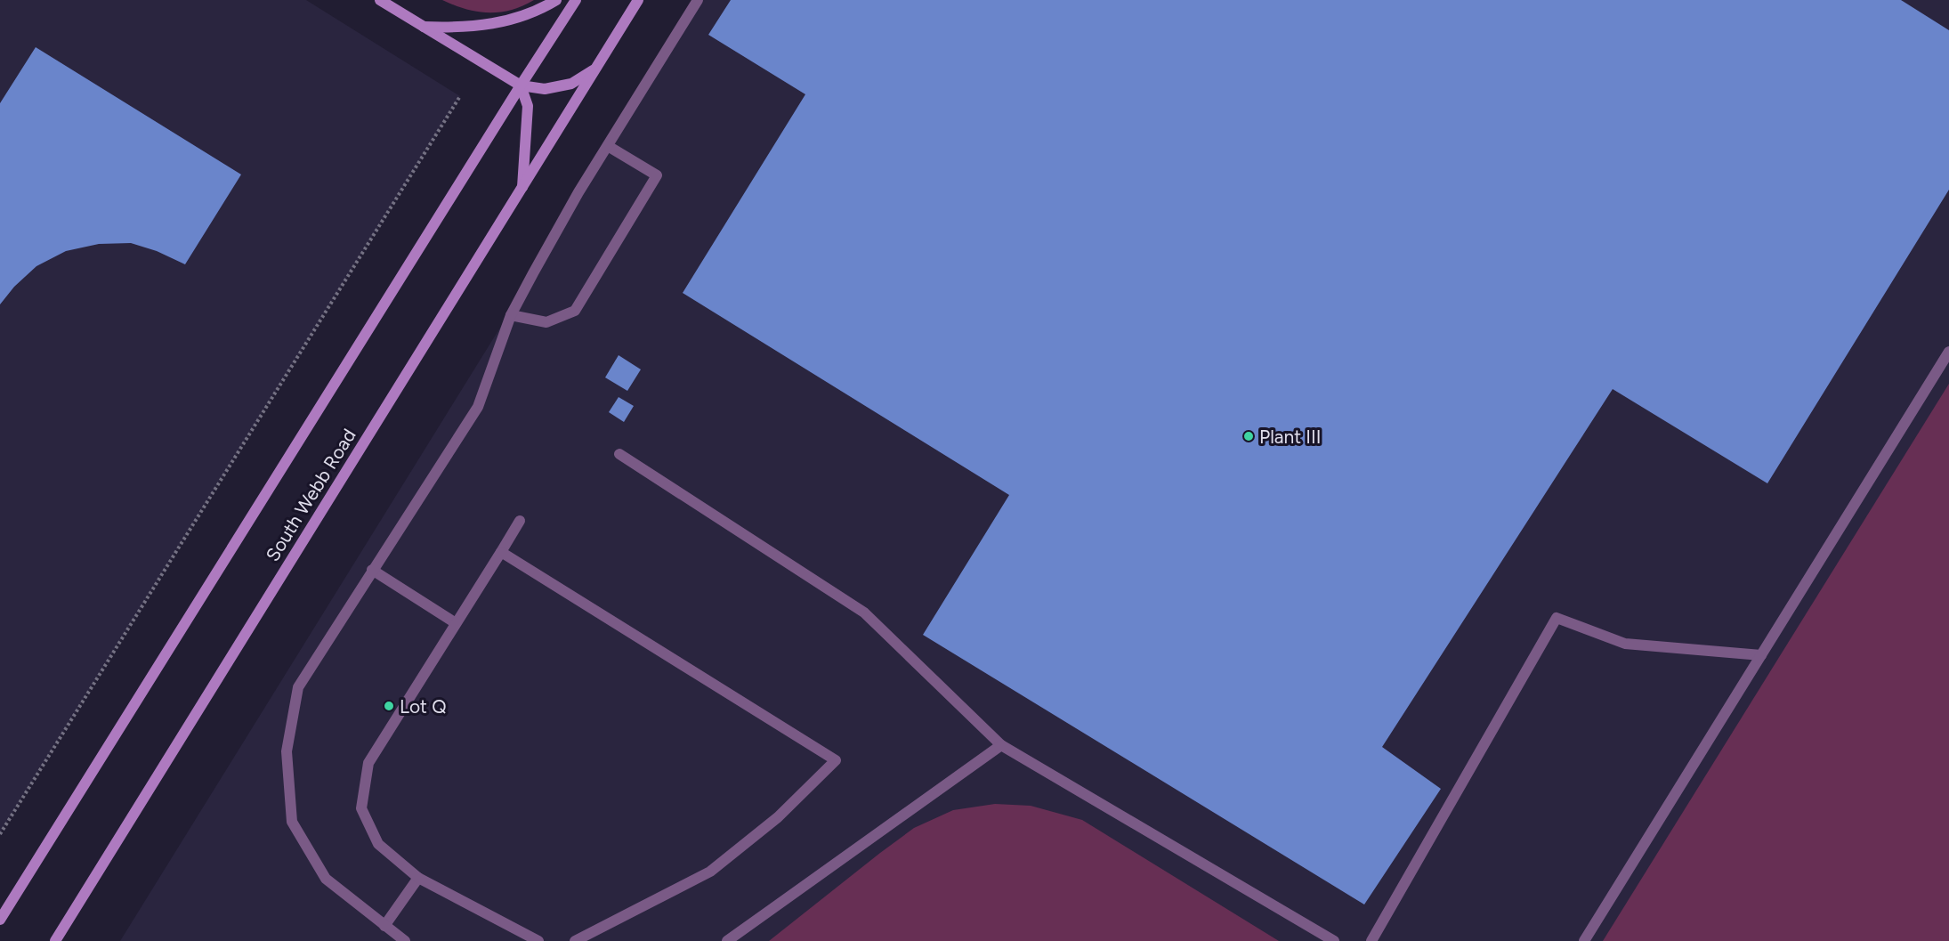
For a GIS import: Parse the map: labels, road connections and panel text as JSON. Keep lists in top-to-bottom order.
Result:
{
  "streets": {
    "main road": ["South Webb Road"]
  },
  "places": ["Plant III", "Lot Q"]
}
